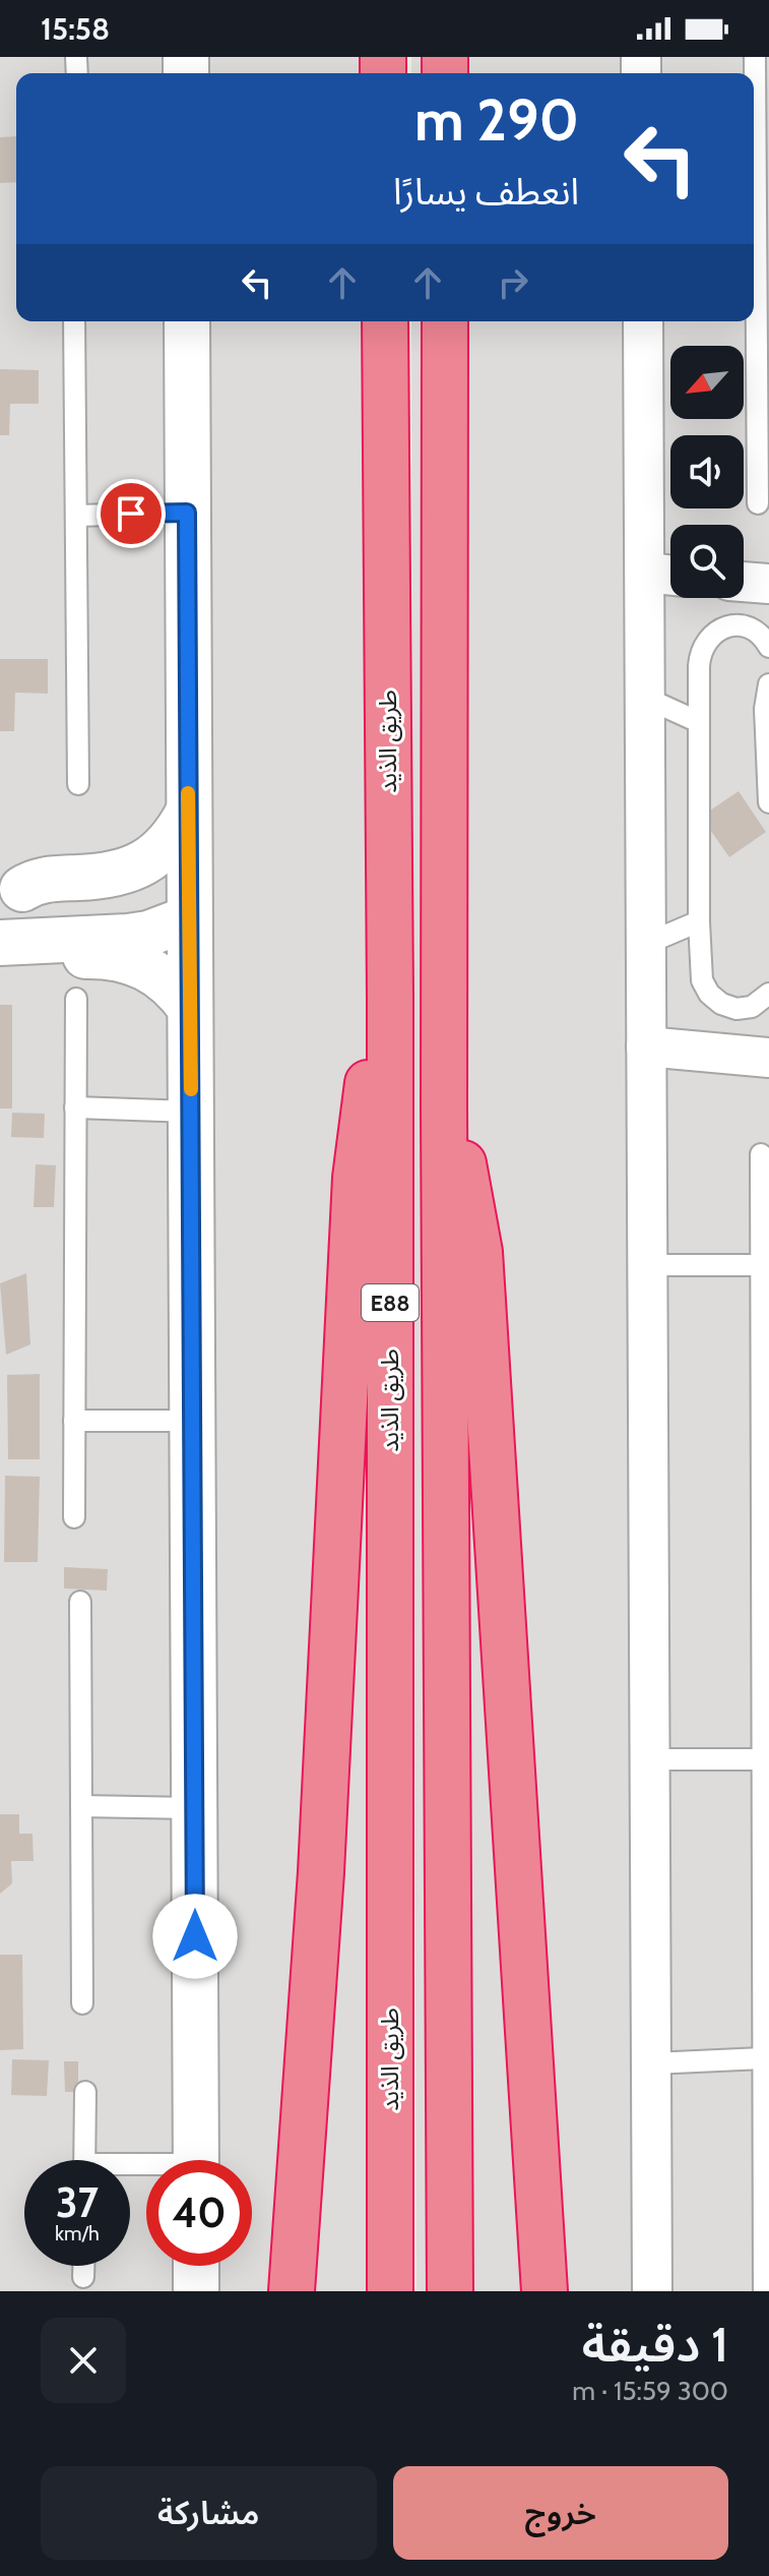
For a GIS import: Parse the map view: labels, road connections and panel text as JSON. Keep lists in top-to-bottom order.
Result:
{
  "streets": {
    "highway": ["طريق الذيد", "E88"]
  },
  "north": "bottom left",
  "page": {
    "status": "15:58",
    "turn": ["290 m", "انعطف يسارًا"],
    "speed": "37 km/h",
    "limit": "40",
    "heading": ["1 دقيقة", "300 m · 15:59"],
    "buttons": ["خروج", "مشاركة"]
  }
}
